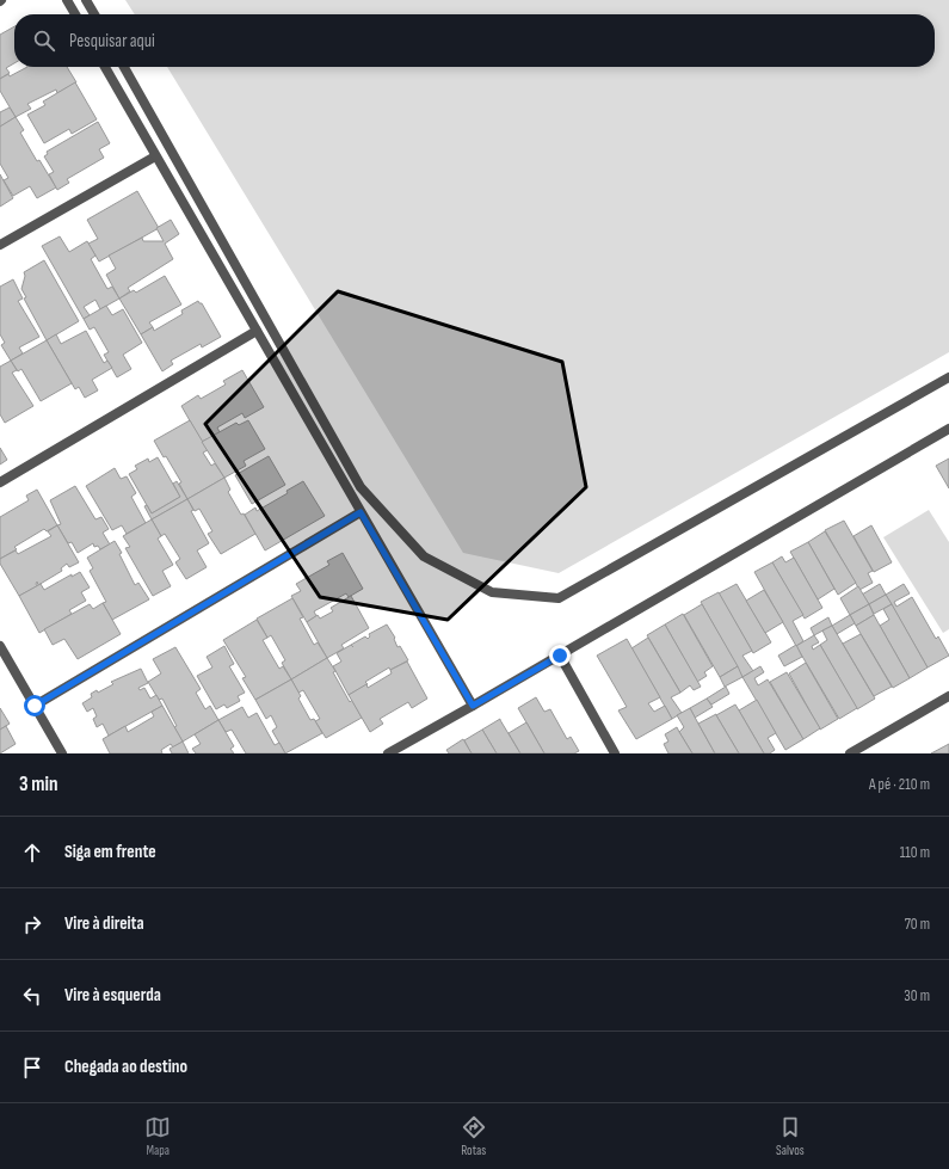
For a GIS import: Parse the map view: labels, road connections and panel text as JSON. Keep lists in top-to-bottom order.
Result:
{
  "page": {
    "search": "Pesquisar aqui",
    "heading": ["3 min", "A pé · 210 m"],
    "list": [
      ["Siga em frente", "110 m"],
      ["Vire à direita", "70 m"],
      ["Vire à esquerda", "30 m"],
      "Chegada ao destino"
    ],
    "nav": ["Mapa", "Rotas", "Salvos"]
  }
}
